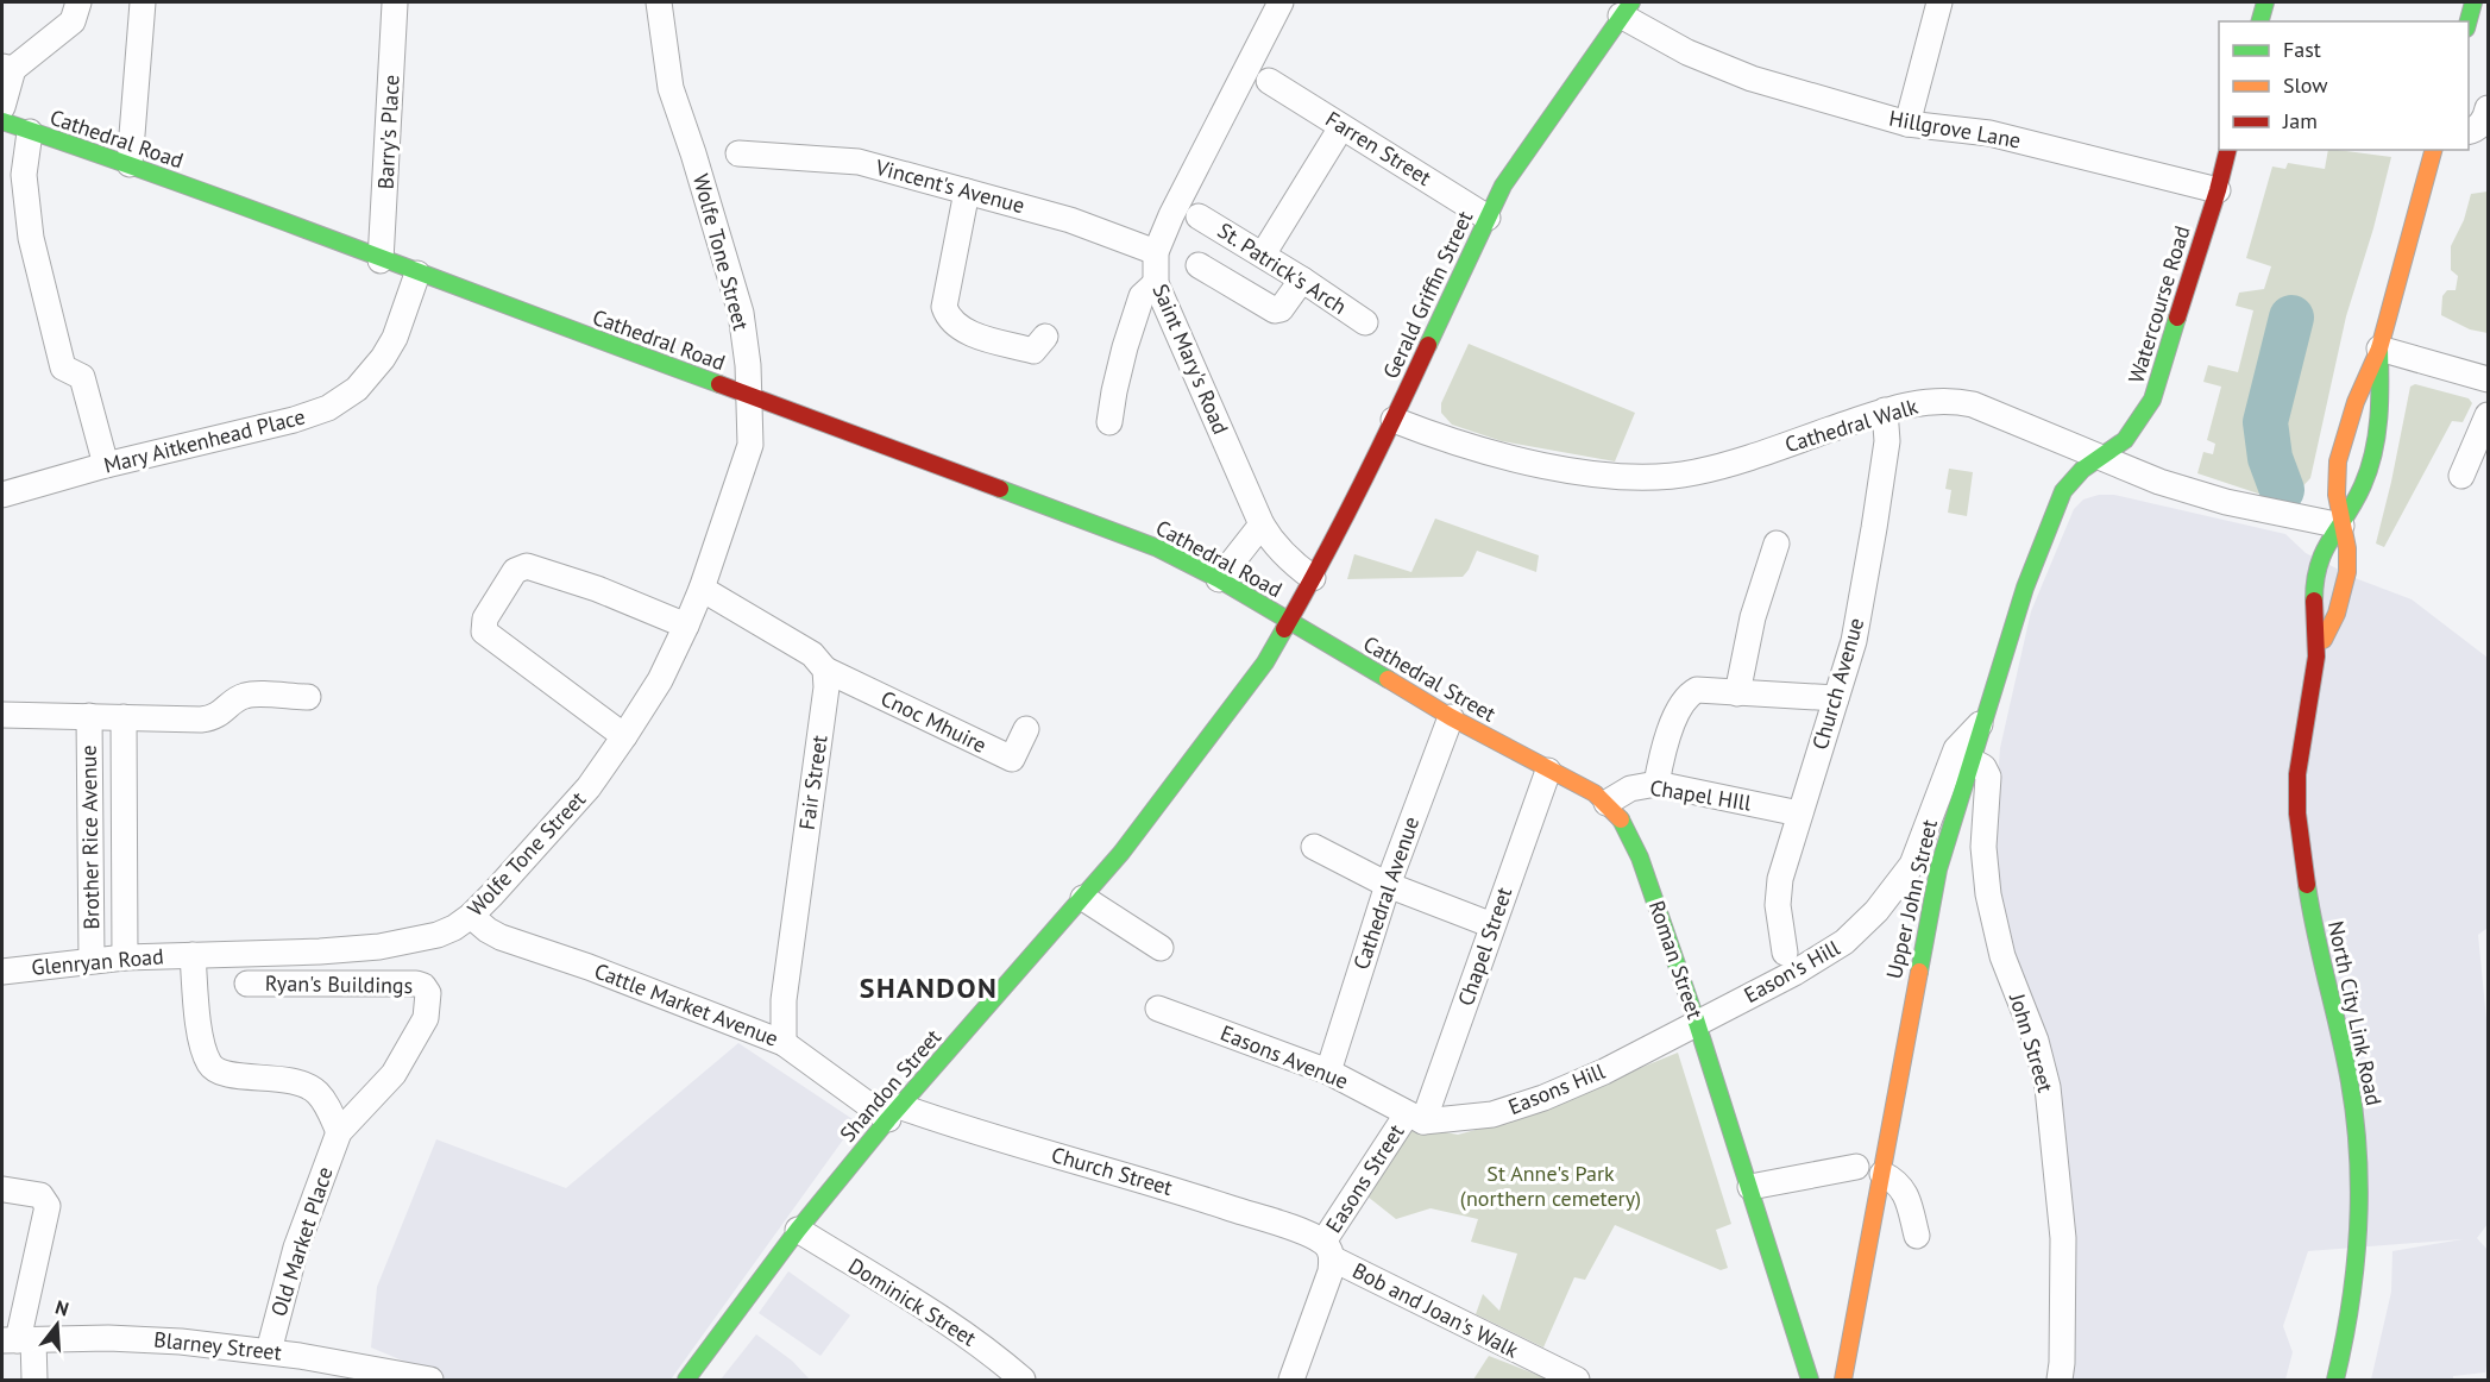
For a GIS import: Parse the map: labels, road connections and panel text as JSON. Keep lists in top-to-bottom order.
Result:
{
  "streets": {
    "main road": [
      "Cathedral Road",
      "Gerald Griffin Street",
      "Watercourse Road",
      "Cathedral Street",
      "Upper John Street",
      "Roman Street",
      "North City Link Road",
      "Shandon Street"
    ],
    "street": [
      "Hillgrove Lane",
      "Barry's Place",
      "Farren Street",
      "Vincent's Avenue",
      "Wolfe Tone Street",
      "St. Patrick's Arch",
      "Saint Mary's Road",
      "Cathedral Walk",
      "Mary Aitkenhead Place",
      "Church Avenue",
      "Cnoc Mhuire",
      "Fair Street",
      "Chapel HIll",
      "Brother Rice Avenue",
      "Cathedral Avenue",
      "Chapel Street",
      "Glenryan Road",
      "Eason's Hill",
      "Ryan's Buildings",
      "Cattle Market Avenue",
      "John Street",
      "Easons Avenue",
      "Easons Hill",
      "Church Street",
      "Easons Street",
      "Old Market Place",
      "Dominick Street",
      "Bob and Joan's Walk",
      "Blarney Street"
    ]
  },
  "crossings": [
    ["Hillgrove Lane", "Gerald Griffin Street"],
    ["Hillgrove Lane", "Watercourse Road"],
    ["Barry's Place", "Cathedral Road"],
    ["Cathedral Road", "Wolfe Tone Street"],
    ["Cathedral Road", "Gerald Griffin Street"],
    ["Cathedral Road", "Mary Aitkenhead Place"],
    ["Cathedral Road", "Cathedral Street"],
    ["Cathedral Road", "Shandon Street"],
    ["Farren Street", "Gerald Griffin Street"],
    ["Vincent's Avenue", "Saint Mary's Road"],
    ["Wolfe Tone Street", "Glenryan Road"],
    ["Wolfe Tone Street", "Cattle Market Avenue"],
    ["Gerald Griffin Street", "Saint Mary's Road"],
    ["Gerald Griffin Street", "Cathedral Walk"],
    ["Gerald Griffin Street", "Cathedral Street"],
    ["Gerald Griffin Street", "Shandon Street"],
    ["Watercourse Road", "Cathedral Walk"],
    ["Watercourse Road", "Upper John Street"],
    ["Cathedral Walk", "Church Avenue"],
    ["Cathedral Walk", "Upper John Street"],
    ["Cathedral Walk", "North City Link Road"],
    ["Cathedral Street", "Cathedral Avenue"],
    ["Cathedral Street", "Chapel Street"],
    ["Cathedral Street", "Roman Street"],
    ["Cathedral Street", "Shandon Street"],
    ["Church Avenue", "Chapel HIll"],
    ["Cnoc Mhuire", "Fair Street"],
    ["Fair Street", "Cattle Market Avenue"],
    ["Chapel HIll", "Roman Street"],
    ["Brother Rice Avenue", "Glenryan Road"],
    ["Cathedral Avenue", "Easons Avenue"],
    ["Upper John Street", "Eason's Hill"],
    ["Upper John Street", "John Street"],
    ["Chapel Street", "Roman Street"],
    ["Chapel Street", "Easons Avenue"],
    ["Chapel Street", "Easons Hill"],
    ["Chapel Street", "Easons Street"],
    ["Roman Street", "Eason's Hill"],
    ["Roman Street", "Easons Hill"],
    ["Eason's Hill", "Easons Hill"],
    ["Ryan's Buildings", "Old Market Place"],
    ["Cattle Market Avenue", "Shandon Street"],
    ["Cattle Market Avenue", "Church Street"],
    ["Easons Avenue", "Easons Hill"],
    ["Easons Avenue", "Easons Street"],
    ["Shandon Street", "Church Street"],
    ["Shandon Street", "Dominick Street"],
    ["Easons Hill", "Easons Street"],
    ["Church Street", "Easons Street"],
    ["Church Street", "Bob and Joan's Walk"],
    ["Easons Street", "Bob and Joan's Walk"],
    ["Old Market Place", "Blarney Street"]
  ],
  "districts": ["SHANDON"],
  "parks": ["St Anne's Park (northern cemetery)"],
  "legend": ["Fast", "Slow", "Jam"],
  "north": "top"
}
